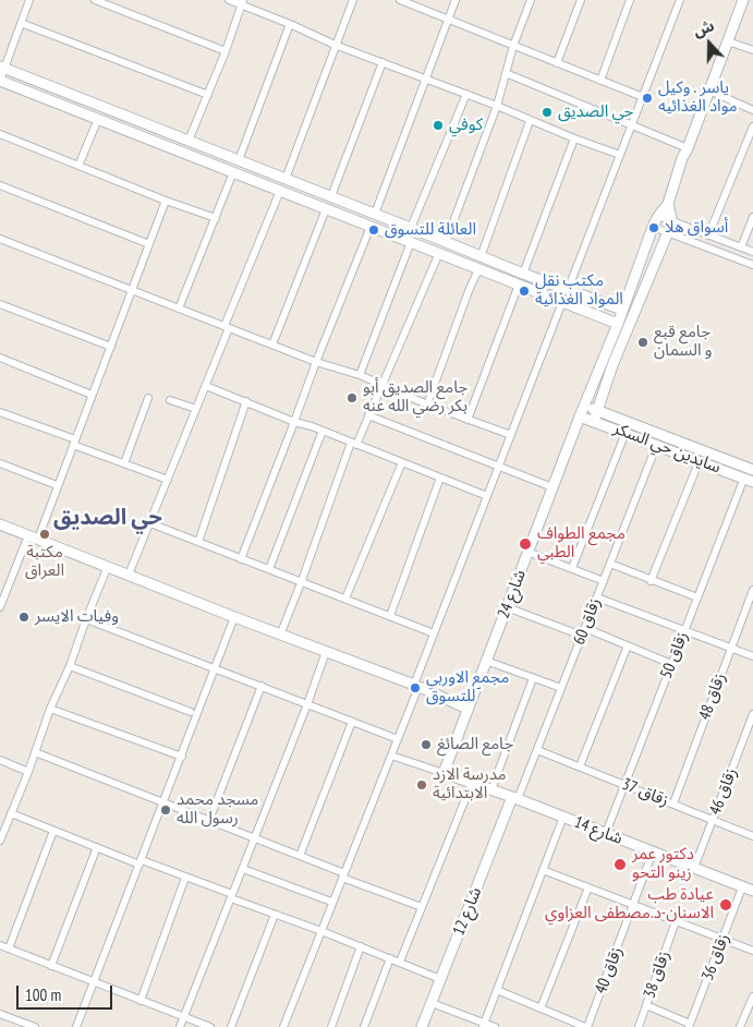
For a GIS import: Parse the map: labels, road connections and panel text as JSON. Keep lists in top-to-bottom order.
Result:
{
  "streets": {
    "street": [
      "سايدين حي السكر",
      "شارع 24",
      "زقاق 60",
      "زقاق 50",
      "زقاق 48",
      "زقاق 46",
      "زقاق 37",
      "شارع 14",
      "شارع 12",
      "زقاق 36",
      "زقاق 40",
      "زقاق 38"
    ]
  },
  "crossings": [
    ["سايدين حي السكر", "شارع 24"],
    ["سايدين حي السكر", "زقاق 60"],
    ["سايدين حي السكر", "زقاق 50"],
    ["شارع 24", "شارع 14"],
    ["زقاق 60", "زقاق 37"],
    ["زقاق 60", "شارع 14"],
    ["زقاق 60", "شارع 12"],
    ["زقاق 50", "زقاق 37"],
    ["زقاق 50", "شارع 14"],
    ["زقاق 48", "زقاق 37"],
    ["زقاق 46", "زقاق 37"],
    ["زقاق 46", "شارع 14"],
    ["شارع 14", "شارع 12"],
    ["شارع 14", "زقاق 36"],
    ["شارع 14", "زقاق 40"]
  ],
  "districts": ["حي الصديق"],
  "places": [
    "ياسر . وكيل مواد الغذائيه",
    "حي الصديق",
    "كوفي",
    "أسواق هلا",
    "العائلة للتسوق",
    "مكتب نقل المواد الغذائية",
    "جامع قبع و السمان",
    "جامع الصديق أبو بكر رضي الله عنه",
    "مكتبة العراق",
    "مجمع الطواف الطبي",
    "وفيات الايسر",
    "مجمع الاوربي للتسوق",
    "جامع الصائغ",
    "مدرسة الازد الابتدائية",
    "مسجد محمد رسول الله",
    "دكتور عمر زينو التحو",
    "عيادة طب الاسنان-د.مصطفى العزاوي"
  ],
  "scale_bar": "100 m",
  "north": "top"
}
